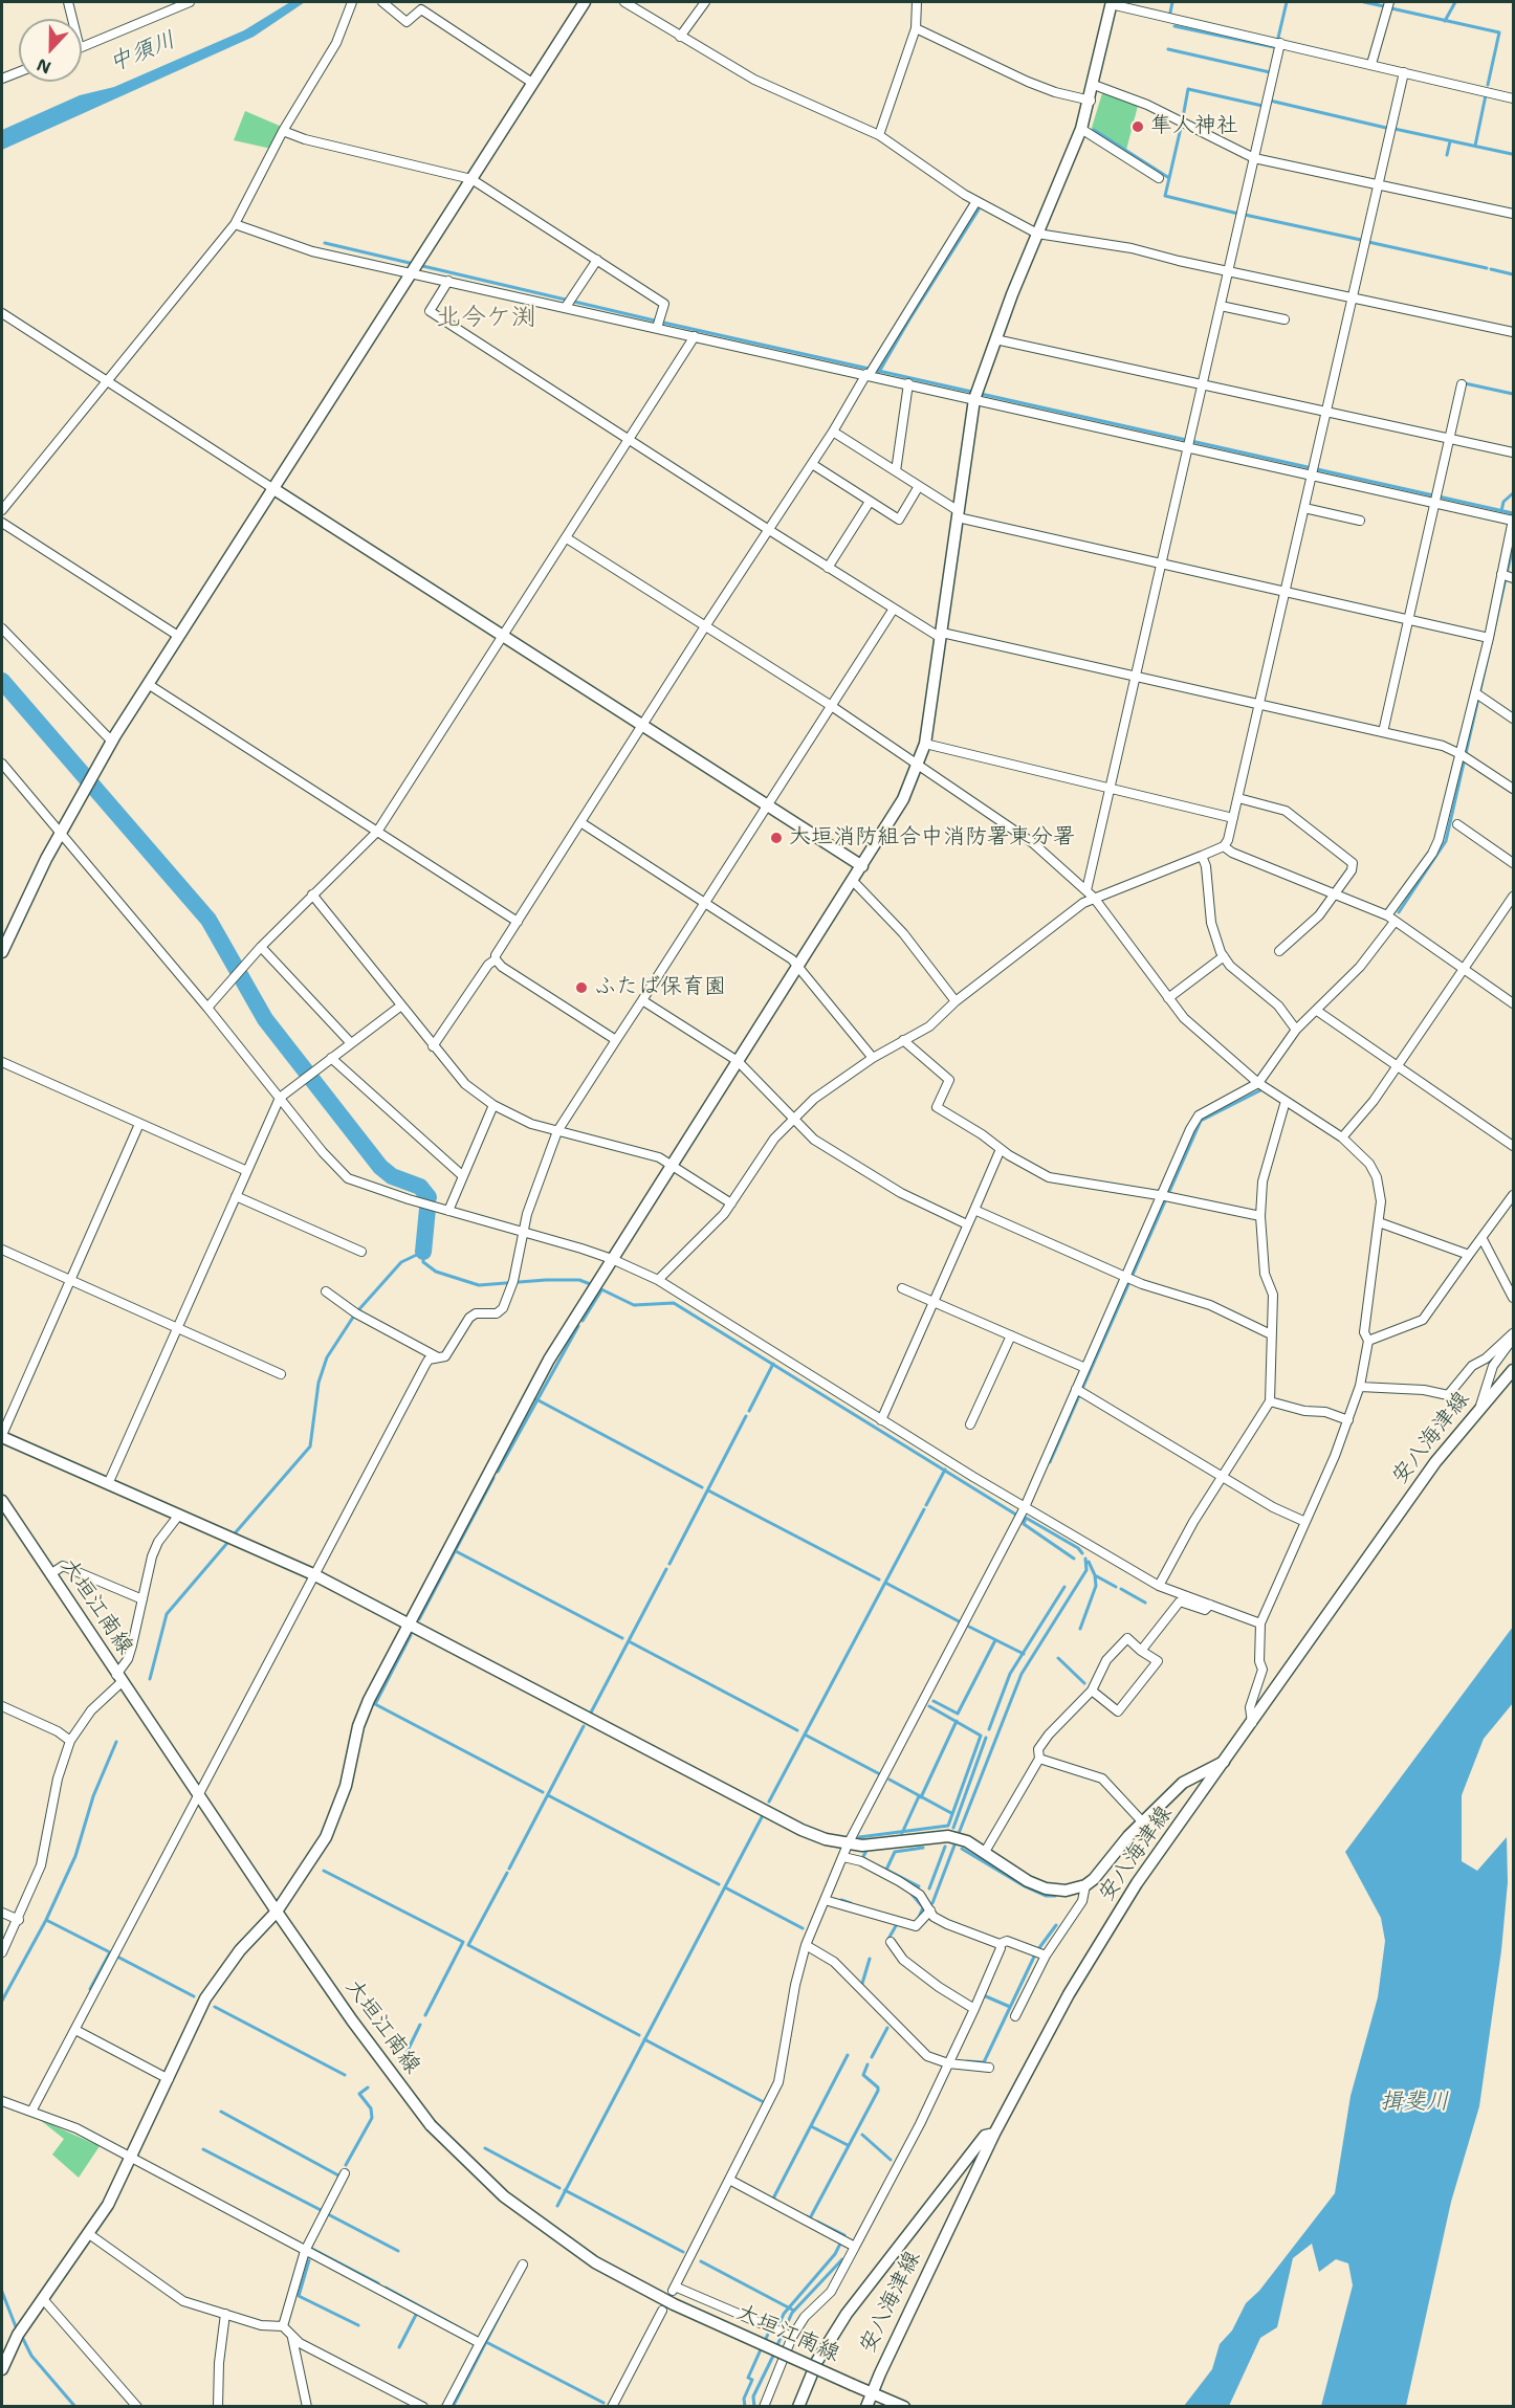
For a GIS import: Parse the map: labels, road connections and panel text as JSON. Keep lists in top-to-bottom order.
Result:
{
  "streets": {
    "street": ["安八海津線", "大垣江南線"]
  },
  "crossings": [
    ["安八海津線", "大垣江南線"]
  ],
  "districts": ["北今ケ渕"],
  "water": ["中須川", "揖斐川"],
  "places": ["隼人神社", "大垣消防組合中消防署東分署", "ふたば保育園"],
  "north": "bottom"
}
